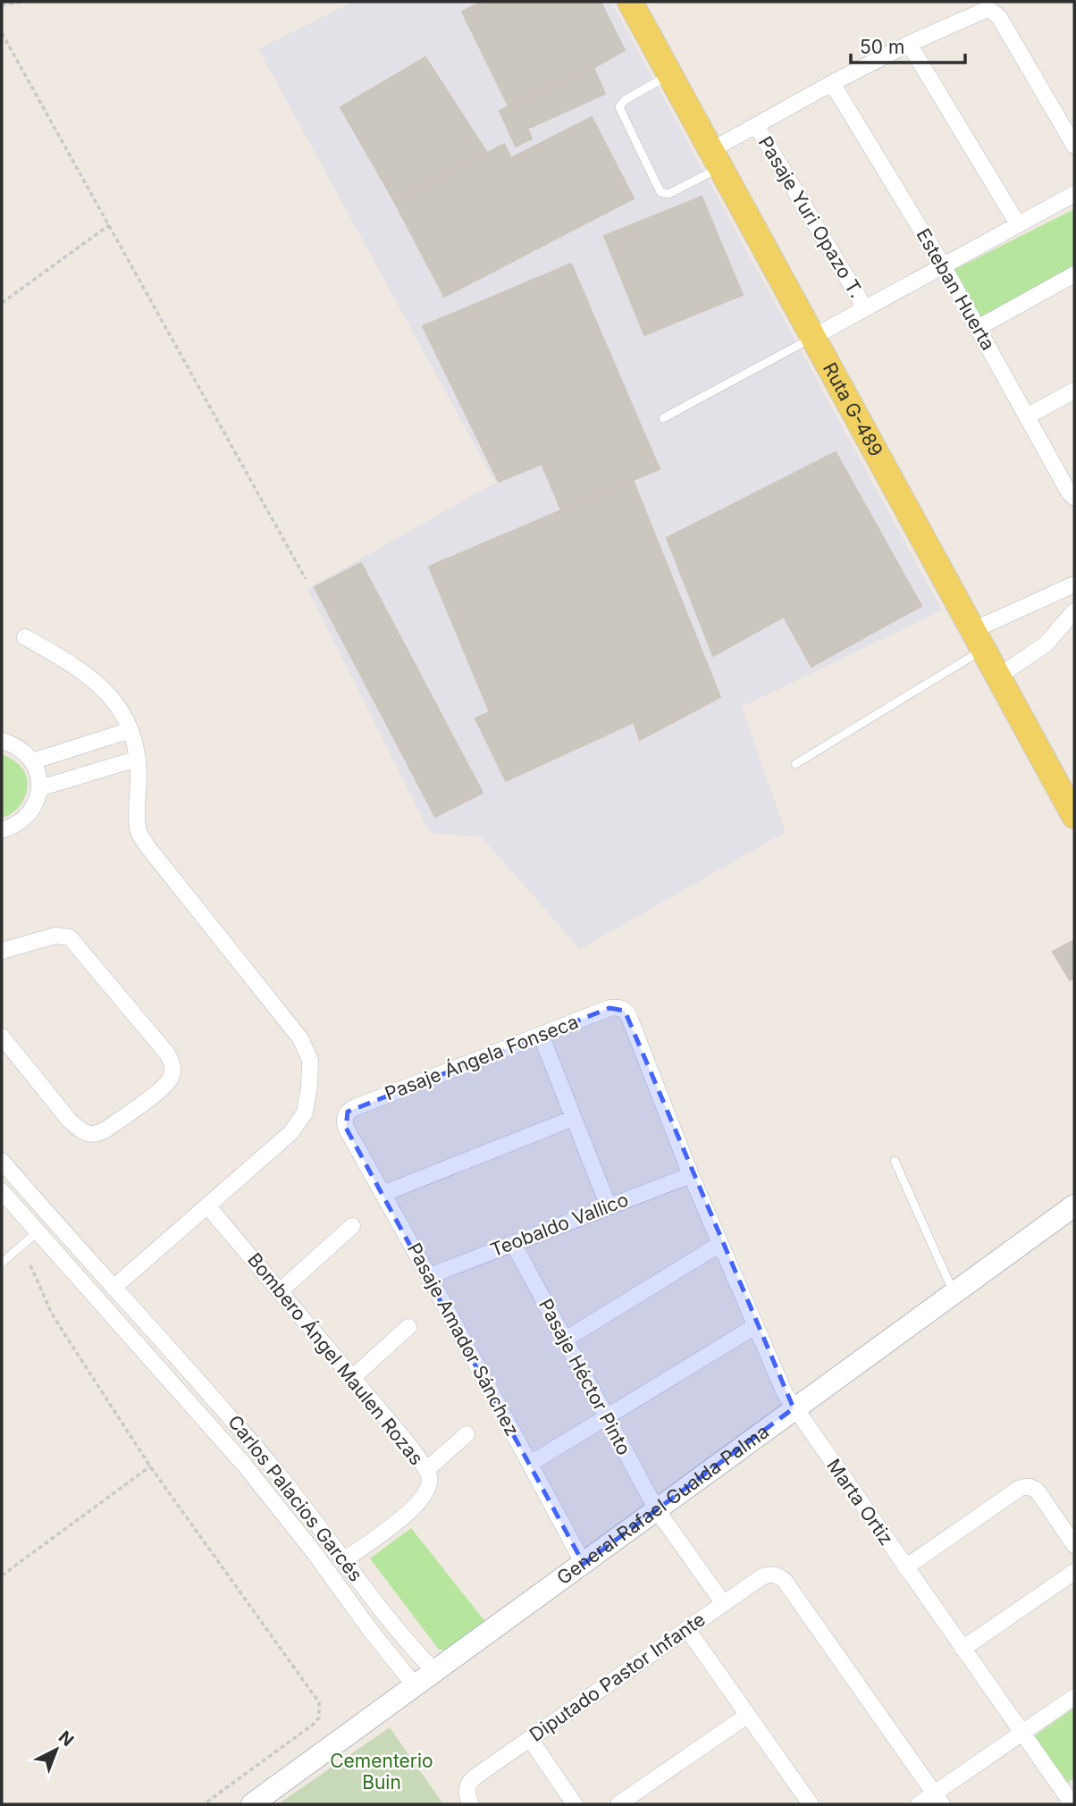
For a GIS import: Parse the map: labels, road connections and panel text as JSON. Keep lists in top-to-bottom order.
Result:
{
  "streets": {
    "main road": ["Ruta G-489", "General Rafael Gualda Palma"],
    "street": [
      "Pasaje Yuri Opazo T.",
      "Esteban Huerta",
      "Pasaje Ángela Fonseca",
      "Teobaldo Vallico",
      "Pasaje Amador Sánchez",
      "Bombero Ángel Maulen Rozas",
      "Pasaje Héctor Pinto",
      "Carlos Palacios Garcés",
      "Marta Ortiz",
      "Diputado Pastor Infante"
    ]
  },
  "crossings": [
    ["Pasaje Ángela Fonseca", "Pasaje Amador Sánchez"],
    ["Pasaje Ángela Fonseca", "Marta Ortiz"],
    ["Teobaldo Vallico", "Pasaje Amador Sánchez"],
    ["Teobaldo Vallico", "Pasaje Héctor Pinto"],
    ["Teobaldo Vallico", "Marta Ortiz"],
    ["Pasaje Amador Sánchez", "General Rafael Gualda Palma"],
    ["Bombero Ángel Maulen Rozas", "Carlos Palacios Garcés"],
    ["Pasaje Héctor Pinto", "General Rafael Gualda Palma"],
    ["Pasaje Héctor Pinto", "Diputado Pastor Infante"],
    ["Carlos Palacios Garcés", "General Rafael Gualda Palma"],
    ["Marta Ortiz", "General Rafael Gualda Palma"]
  ],
  "parks": ["Cementerio Buin"],
  "scale_bar": "50 m",
  "north": "top right"
}
